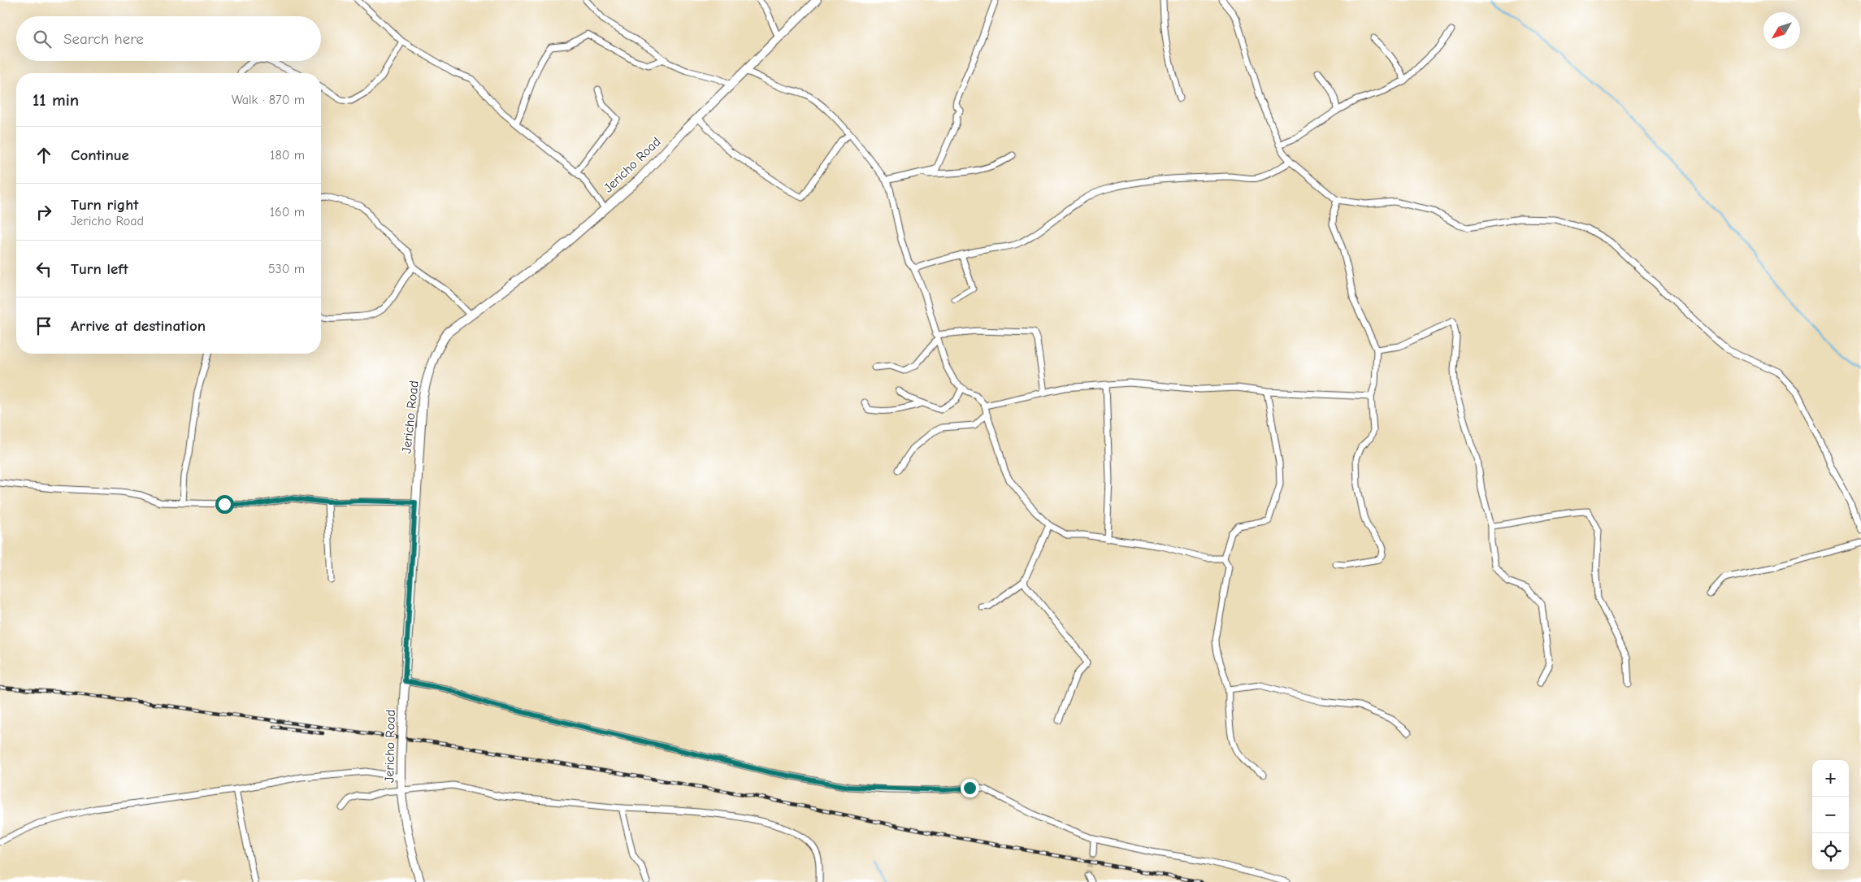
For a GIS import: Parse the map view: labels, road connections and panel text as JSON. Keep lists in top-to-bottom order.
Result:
{
  "streets": {
    "street": ["Jericho Road"]
  },
  "north": "bottom left",
  "page": {
    "search": "Search here",
    "heading": ["11 min", "Walk · 870 m"],
    "list": [
      ["Continue", "180 m"],
      ["Turn right", "Jericho Road", "160 m"],
      ["Turn left", "530 m"],
      "Arrive at destination"
    ],
    "map_buttons": ["+", "−"]
  }
}
